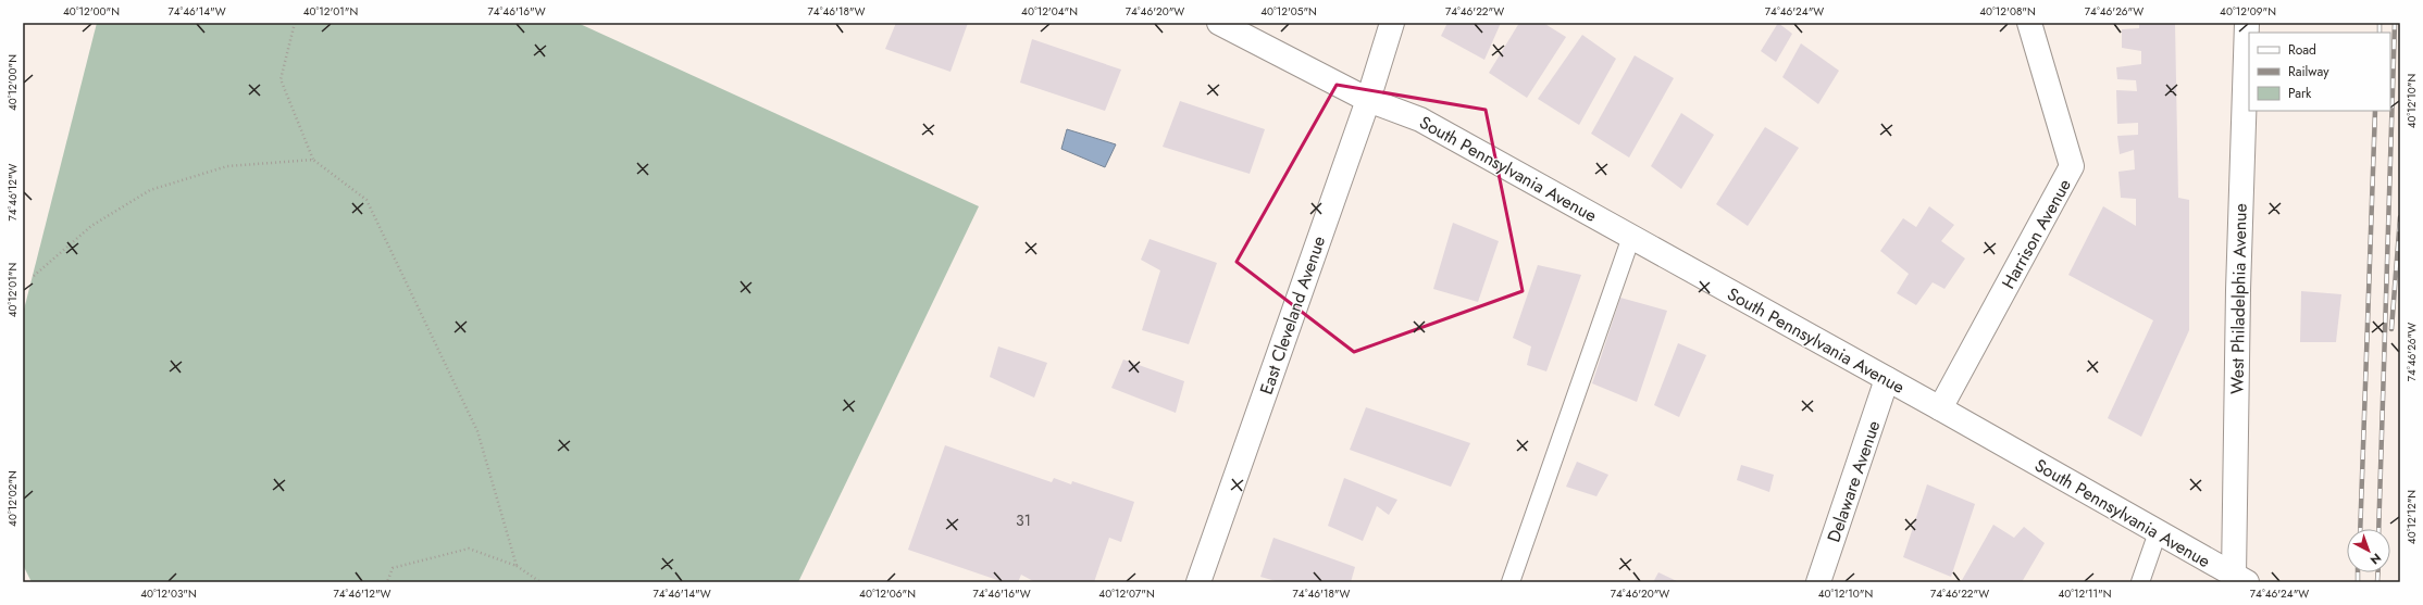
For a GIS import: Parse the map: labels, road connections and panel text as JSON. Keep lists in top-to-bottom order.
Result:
{
  "streets": {
    "main road": [
      "South Pennsylvania Avenue",
      "Harrison Avenue",
      "West Philadelphia Avenue",
      "East Cleveland Avenue",
      "Delaware Avenue"
    ]
  },
  "crossings": [
    ["South Pennsylvania Avenue", "Harrison Avenue"],
    ["South Pennsylvania Avenue", "West Philadelphia Avenue"],
    ["South Pennsylvania Avenue", "East Cleveland Avenue"],
    ["South Pennsylvania Avenue", "Delaware Avenue"]
  ],
  "house_numbers": ["31"],
  "legend": ["Road", "Railway", "Park"],
  "north": "bottom right",
  "coordinates": [
    "40°12'00\"N",
    "74°46'14\"W",
    "40°12'01\"N",
    "74°46'16\"W",
    "74°46'18\"W",
    "40°12'04\"N",
    "74°46'20\"W",
    "40°12'05\"N",
    "74°46'22\"W",
    "74°46'24\"W",
    "40°12'08\"N",
    "74°46'26\"W",
    "40°12'09\"N",
    "40°12'10\"N",
    "74°46'12\"W",
    "40°12'02\"N",
    "40°12'12\"N",
    "40°12'03\"N",
    "40°12'06\"N",
    "40°12'07\"N",
    "40°12'11\"N"
  ]
}
